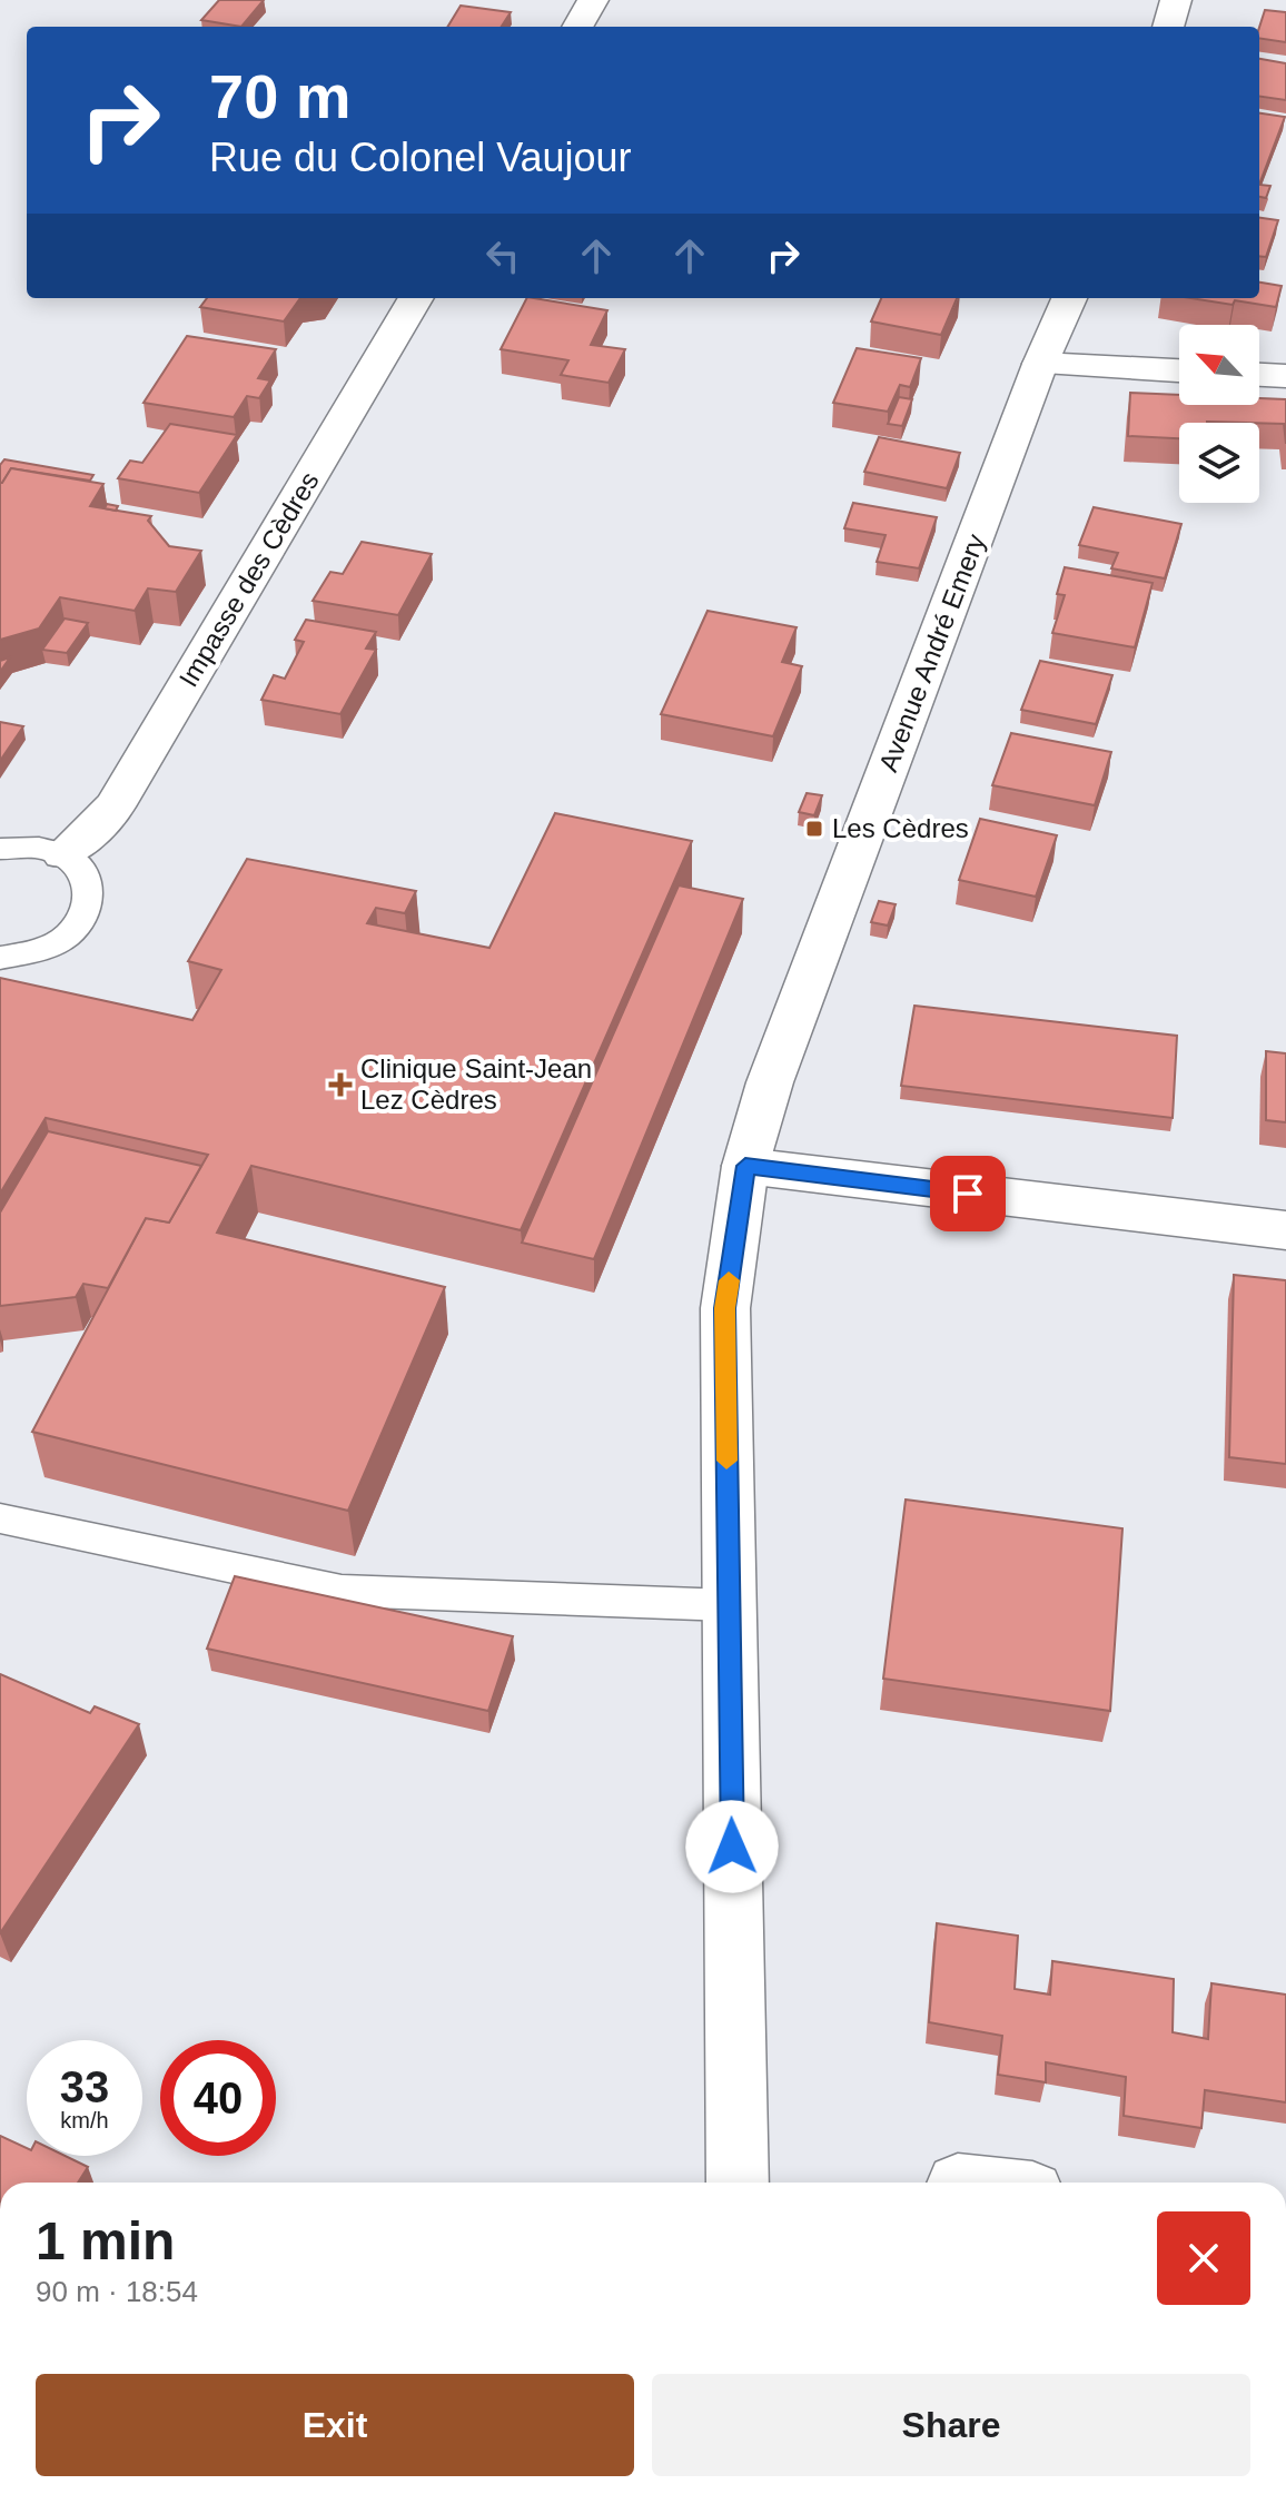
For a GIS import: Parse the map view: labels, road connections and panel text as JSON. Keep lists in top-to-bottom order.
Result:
{
  "streets": {
    "street": ["Impasse des Cèdres", "Avenue André Emery"]
  },
  "places": {
    "transit": ["Les Cèdres"],
    "health": ["Clinique Saint-Jean Lez Cèdres"]
  },
  "north": "top left",
  "page": {
    "turn": ["70 m", "Rue du Colonel Vaujour"],
    "speed": "33 km/h",
    "limit": "40",
    "heading": ["1 min", "90 m · 18:54"],
    "buttons": ["Exit", "Share"]
  }
}
